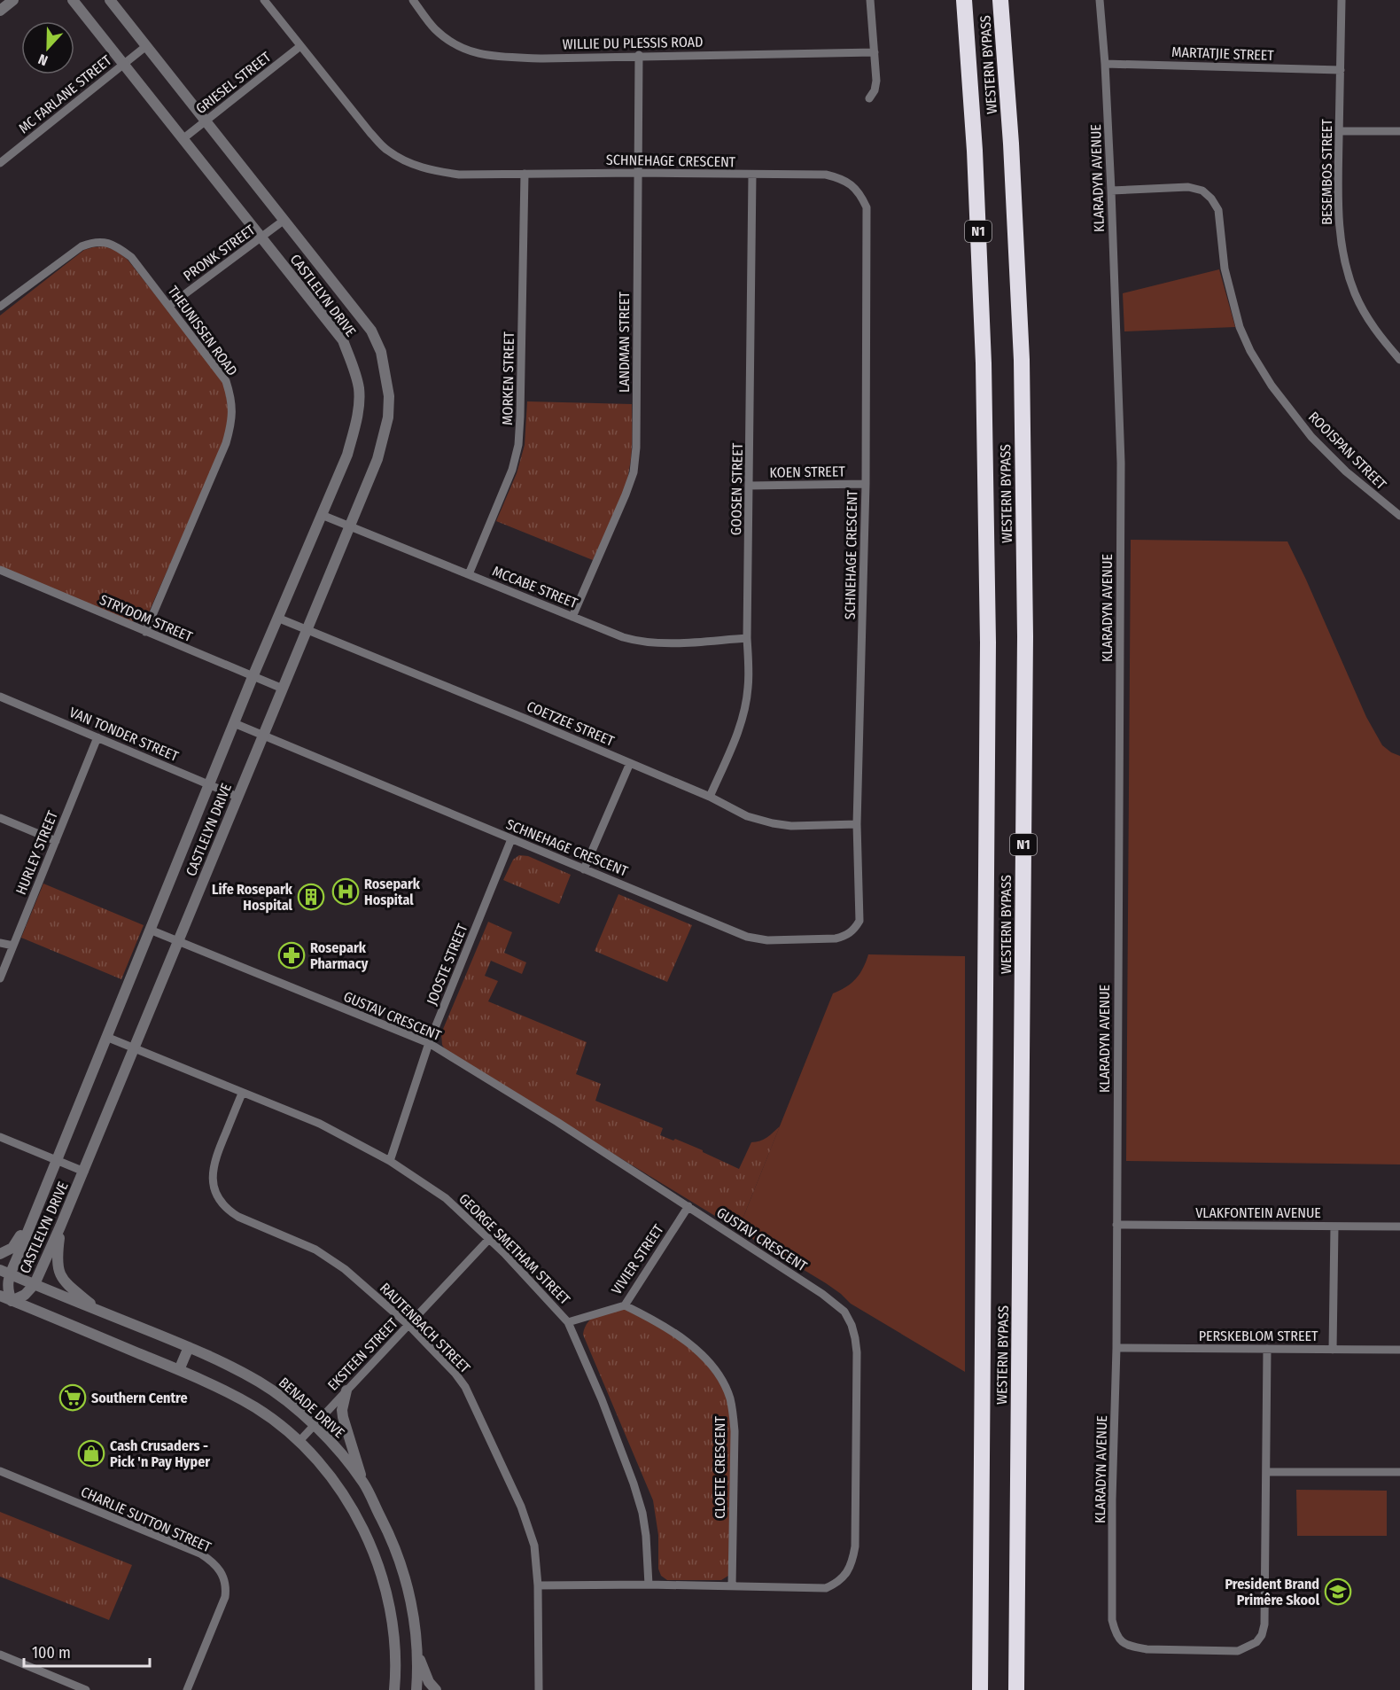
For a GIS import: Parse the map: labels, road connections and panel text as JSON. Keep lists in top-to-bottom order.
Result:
{
  "streets": {
    "highway": ["WESTERN BYPASS", "N1"],
    "street": [
      "WILLIE DU PLESSIS ROAD",
      "MARTATJIE STREET",
      "GRIESEL STREET",
      "MC FARLANE STREET",
      "SCHNEHAGE CRESCENT",
      "BESEMBOS STREET",
      "KLARADYN AVENUE",
      "PRONK STREET",
      "CASTLELYN DRIVE",
      "THEUNISSEN ROAD",
      "LANDMAN STREET",
      "MORKEN STREET",
      "ROOISPAN STREET",
      "KOEN STREET",
      "GOOSEN STREET",
      "MCCABE STREET",
      "STRYDOM STREET",
      "COETZEE STREET",
      "VAN TONDER STREET",
      "HURLEY STREET",
      "JOOSTE STREET",
      "GUSTAV CRESCENT",
      "VLAKFONTEIN AVENUE",
      "GEORGE SMETHAM STREET",
      "VIVIER STREET",
      "RAUTENBACH STREET",
      "PERSKEBLOM STREET",
      "EKSTEEN STREET",
      "BENADE DRIVE",
      "CLOETE CRESCENT",
      "CHARLIE SUTTON STREET"
    ]
  },
  "crossings": [
    ["WILLIE DU PLESSIS ROAD", "LANDMAN STREET"],
    ["MARTATJIE STREET", "BESEMBOS STREET"],
    ["MARTATJIE STREET", "KLARADYN AVENUE"],
    ["GRIESEL STREET", "SCHNEHAGE CRESCENT"],
    ["GRIESEL STREET", "CASTLELYN DRIVE"],
    ["MC FARLANE STREET", "CASTLELYN DRIVE"],
    ["SCHNEHAGE CRESCENT", "CASTLELYN DRIVE"],
    ["SCHNEHAGE CRESCENT", "LANDMAN STREET"],
    ["SCHNEHAGE CRESCENT", "MORKEN STREET"],
    ["SCHNEHAGE CRESCENT", "KOEN STREET"],
    ["SCHNEHAGE CRESCENT", "GOOSEN STREET"],
    ["SCHNEHAGE CRESCENT", "COETZEE STREET"],
    ["SCHNEHAGE CRESCENT", "JOOSTE STREET"],
    ["KLARADYN AVENUE", "ROOISPAN STREET"],
    ["KLARADYN AVENUE", "VLAKFONTEIN AVENUE"],
    ["KLARADYN AVENUE", "PERSKEBLOM STREET"],
    ["PRONK STREET", "CASTLELYN DRIVE"],
    ["PRONK STREET", "THEUNISSEN ROAD"],
    ["CASTLELYN DRIVE", "MCCABE STREET"],
    ["CASTLELYN DRIVE", "STRYDOM STREET"],
    ["CASTLELYN DRIVE", "COETZEE STREET"],
    ["CASTLELYN DRIVE", "VAN TONDER STREET"],
    ["CASTLELYN DRIVE", "GUSTAV CRESCENT"],
    ["CASTLELYN DRIVE", "GEORGE SMETHAM STREET"],
    ["CASTLELYN DRIVE", "BENADE DRIVE"],
    ["THEUNISSEN ROAD", "STRYDOM STREET"],
    ["LANDMAN STREET", "MCCABE STREET"],
    ["MORKEN STREET", "MCCABE STREET"],
    ["KOEN STREET", "GOOSEN STREET"],
    ["GOOSEN STREET", "MCCABE STREET"],
    ["GOOSEN STREET", "COETZEE STREET"],
    ["VAN TONDER STREET", "HURLEY STREET"],
    ["JOOSTE STREET", "GUSTAV CRESCENT"],
    ["JOOSTE STREET", "GEORGE SMETHAM STREET"],
    ["GUSTAV CRESCENT", "GEORGE SMETHAM STREET"],
    ["GUSTAV CRESCENT", "VIVIER STREET"],
    ["GUSTAV CRESCENT", "RAUTENBACH STREET"],
    ["GUSTAV CRESCENT", "CLOETE CRESCENT"],
    ["GEORGE SMETHAM STREET", "VIVIER STREET"],
    ["GEORGE SMETHAM STREET", "RAUTENBACH STREET"],
    ["GEORGE SMETHAM STREET", "EKSTEEN STREET"],
    ["VIVIER STREET", "CLOETE CRESCENT"],
    ["RAUTENBACH STREET", "EKSTEEN STREET"],
    ["EKSTEEN STREET", "BENADE DRIVE"]
  ],
  "places": {
    "hospital": ["Rosepark Hospital"],
    "building": ["Life Rosepark Hospital"],
    "pharmacy": ["Rosepark Pharmacy"],
    "supermarket": ["Southern Centre"],
    "shop": ["Cash Crusaders - Pick 'n Pay Hyper"],
    "school or university": ["President Brand Primêre Skool"]
  },
  "scale_bar": "100 m",
  "north": "bottom"
}
